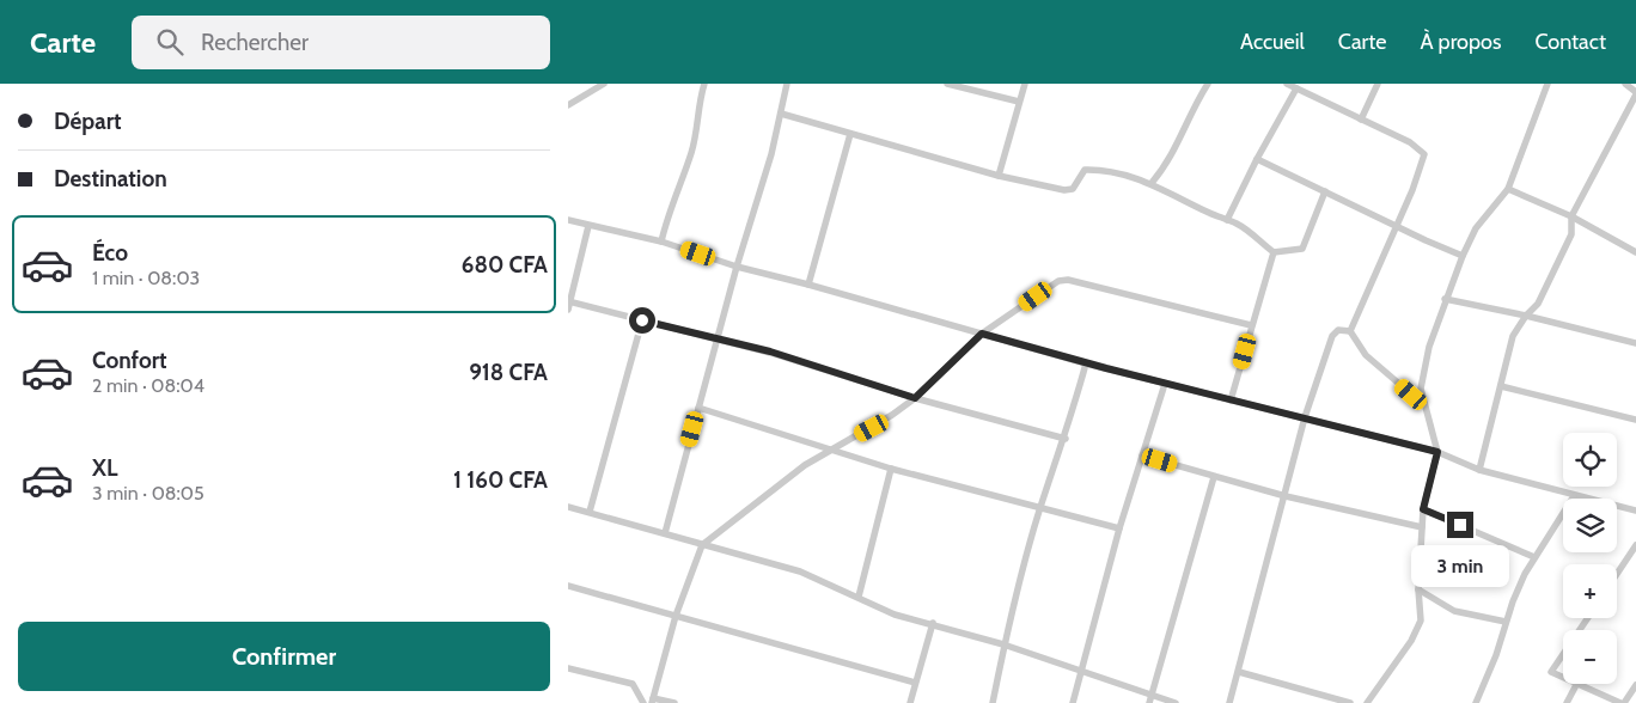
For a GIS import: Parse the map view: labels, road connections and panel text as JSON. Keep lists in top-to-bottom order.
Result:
{
  "page": {
    "header": "Carte",
    "search": "Rechercher",
    "nav": [
      "Accueil",
      "Carte",
      "À propos",
      "Contact"
    ],
    "banner": ["Départ", "Destination"],
    "list": [
      {
        "name": "Éco",
        "note": "1 min · 08:03",
        "value": "680 CFA"
      },
      {
        "name": "Confort",
        "note": "2 min · 08:04",
        "value": "918 CFA"
      },
      {
        "name": "XL",
        "note": "3 min · 08:05",
        "value": "1 160 CFA"
      }
    ],
    "map_buttons": ["+", "−"],
    "bubble": "3 min",
    "buttons": "Confirmer"
  }
}
